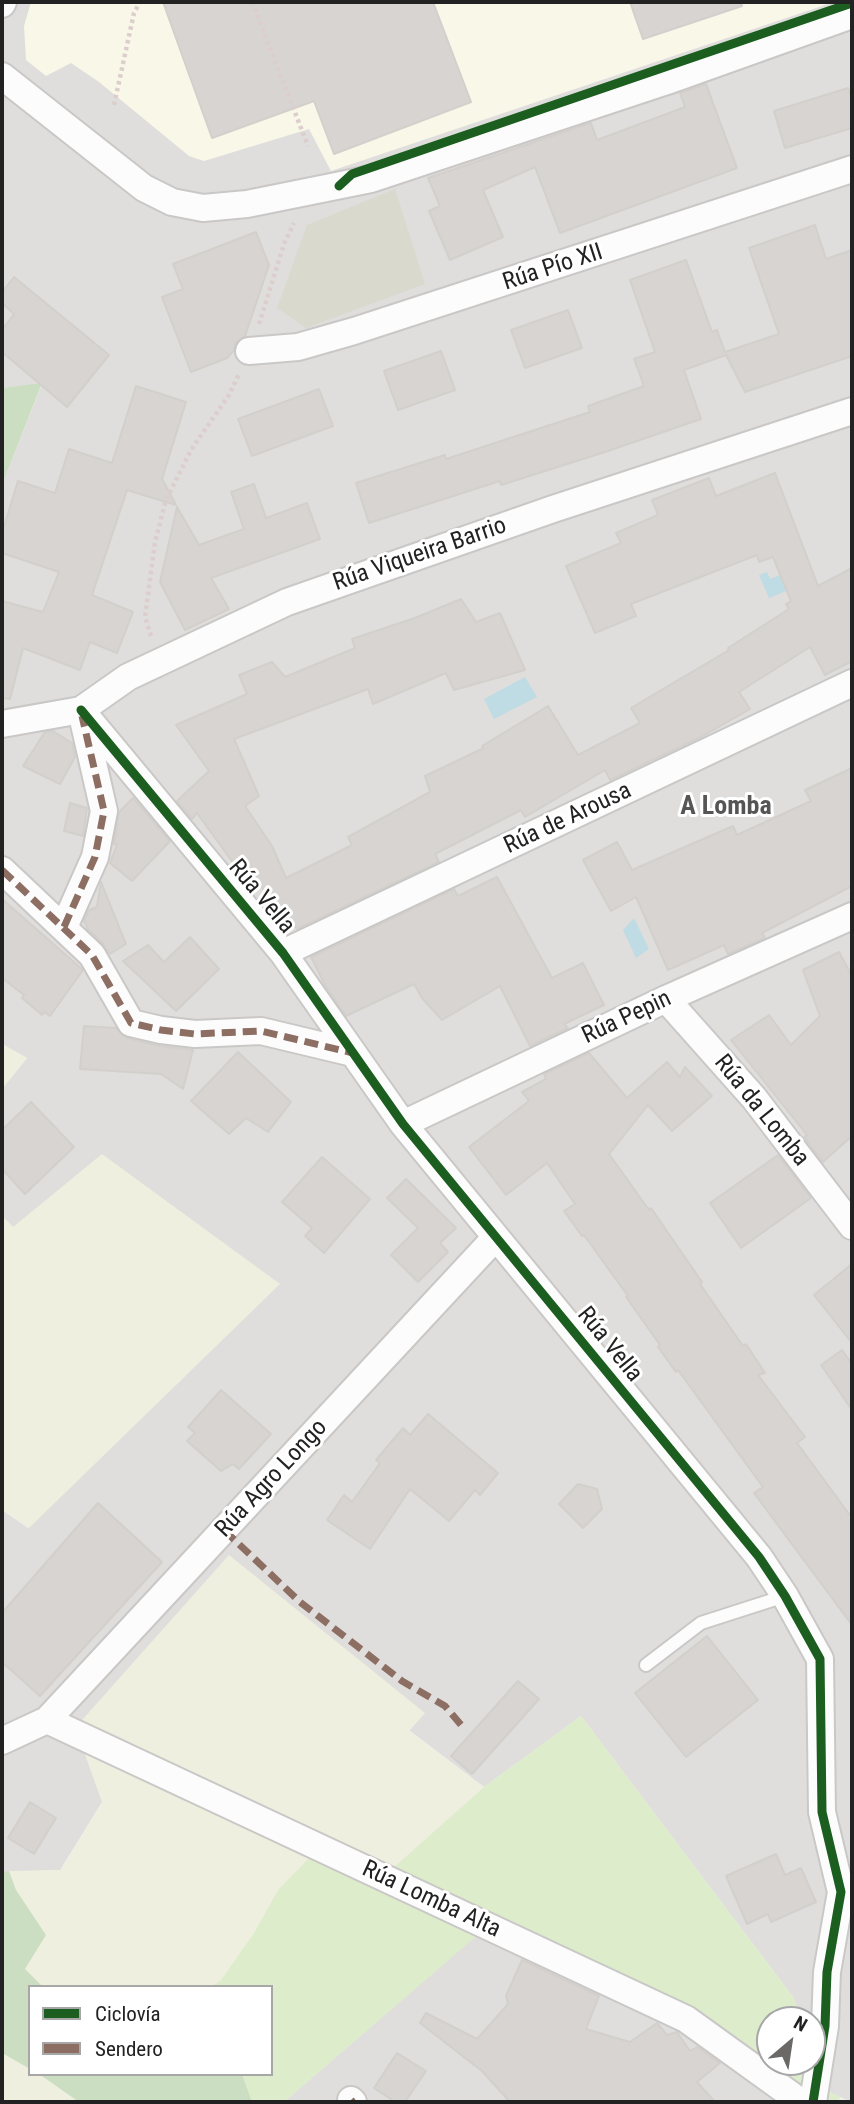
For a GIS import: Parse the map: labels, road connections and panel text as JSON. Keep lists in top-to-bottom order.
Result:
{
  "streets": {
    "street": [
      "Rúa Pío XII",
      "Rúa Viqueira Barrio",
      "Rúa de Arousa",
      "Rúa Vella",
      "Rúa Pepin",
      "Rúa da Lomba",
      "Rúa Agro Longo",
      "Rúa Lomba Alta"
    ]
  },
  "crossings": [
    ["Rúa Viqueira Barrio", "Rúa Vella"],
    ["Rúa de Arousa", "Rúa Vella"],
    ["Rúa Vella", "Rúa Pepin"],
    ["Rúa Vella", "Rúa Agro Longo"],
    ["Rúa Pepin", "Rúa da Lomba"],
    ["Rúa Agro Longo", "Rúa Lomba Alta"]
  ],
  "districts": ["A Lomba"],
  "legend": ["Ciclovía", "Sendero"],
  "north": "top right"
}
